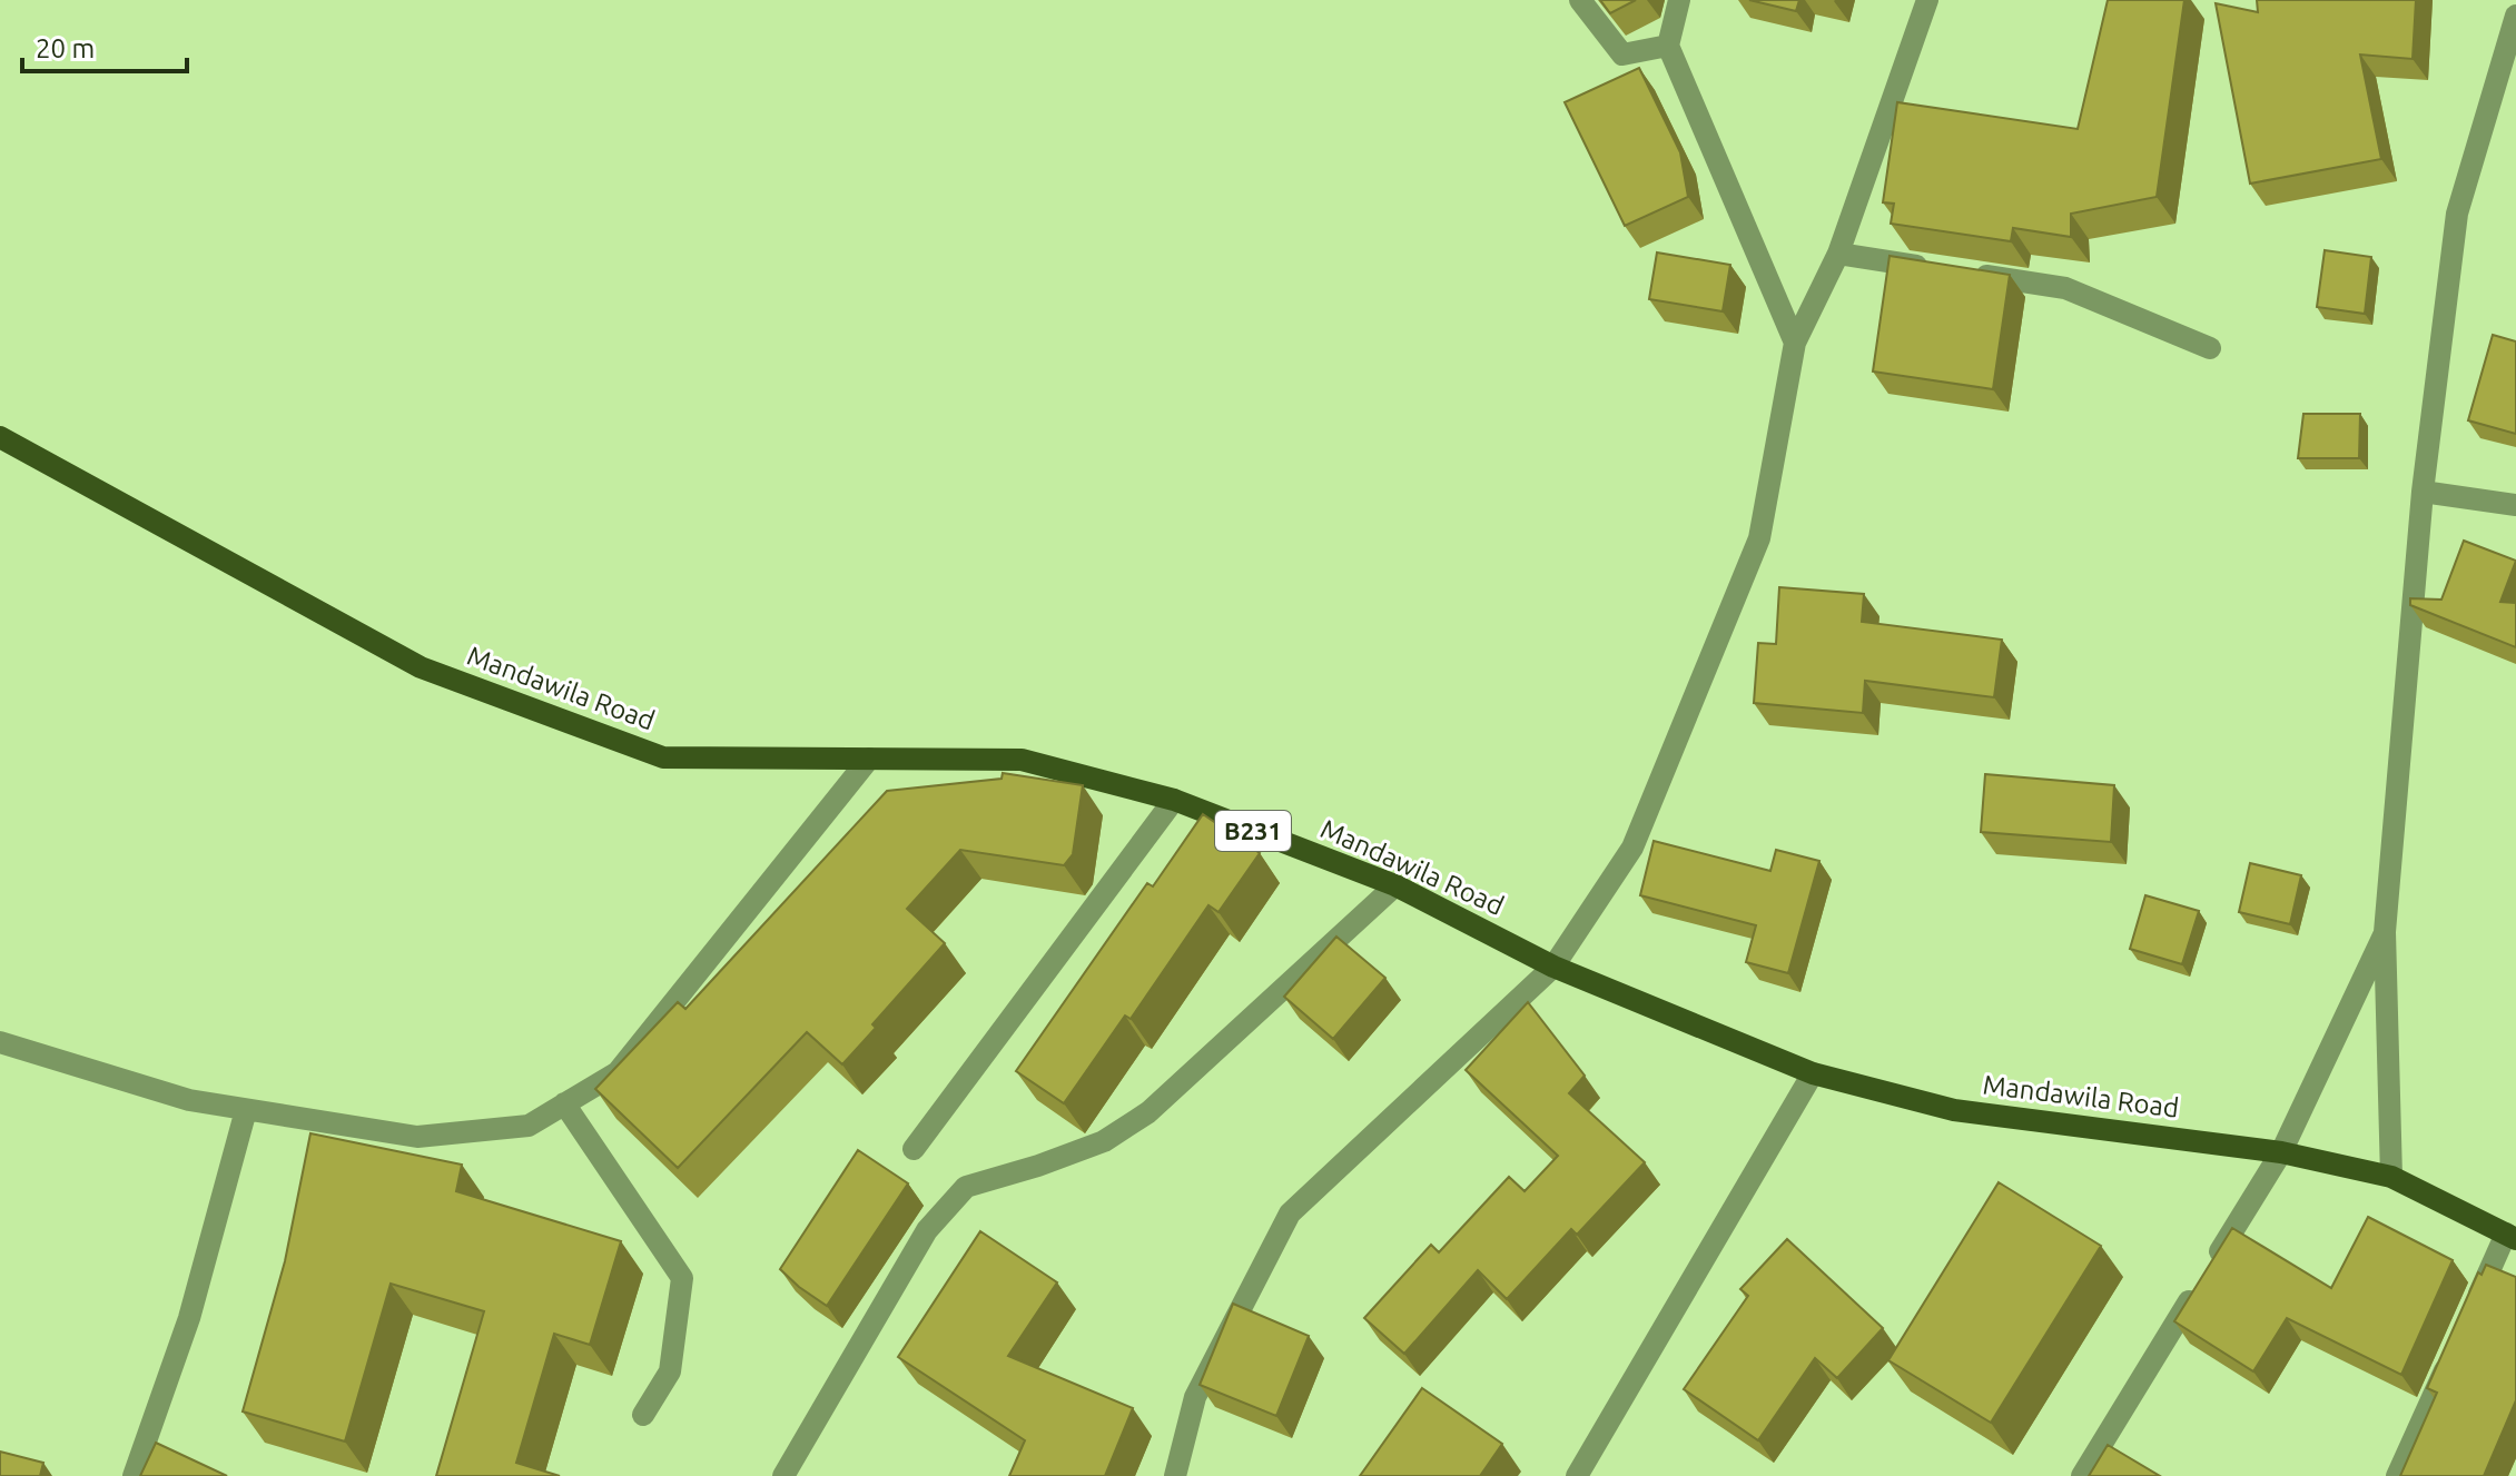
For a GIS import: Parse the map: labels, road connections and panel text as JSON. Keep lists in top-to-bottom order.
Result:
{
  "streets": {
    "main road": ["Mandawila Road", "B231"]
  },
  "scale_bar": "20 m"
}
